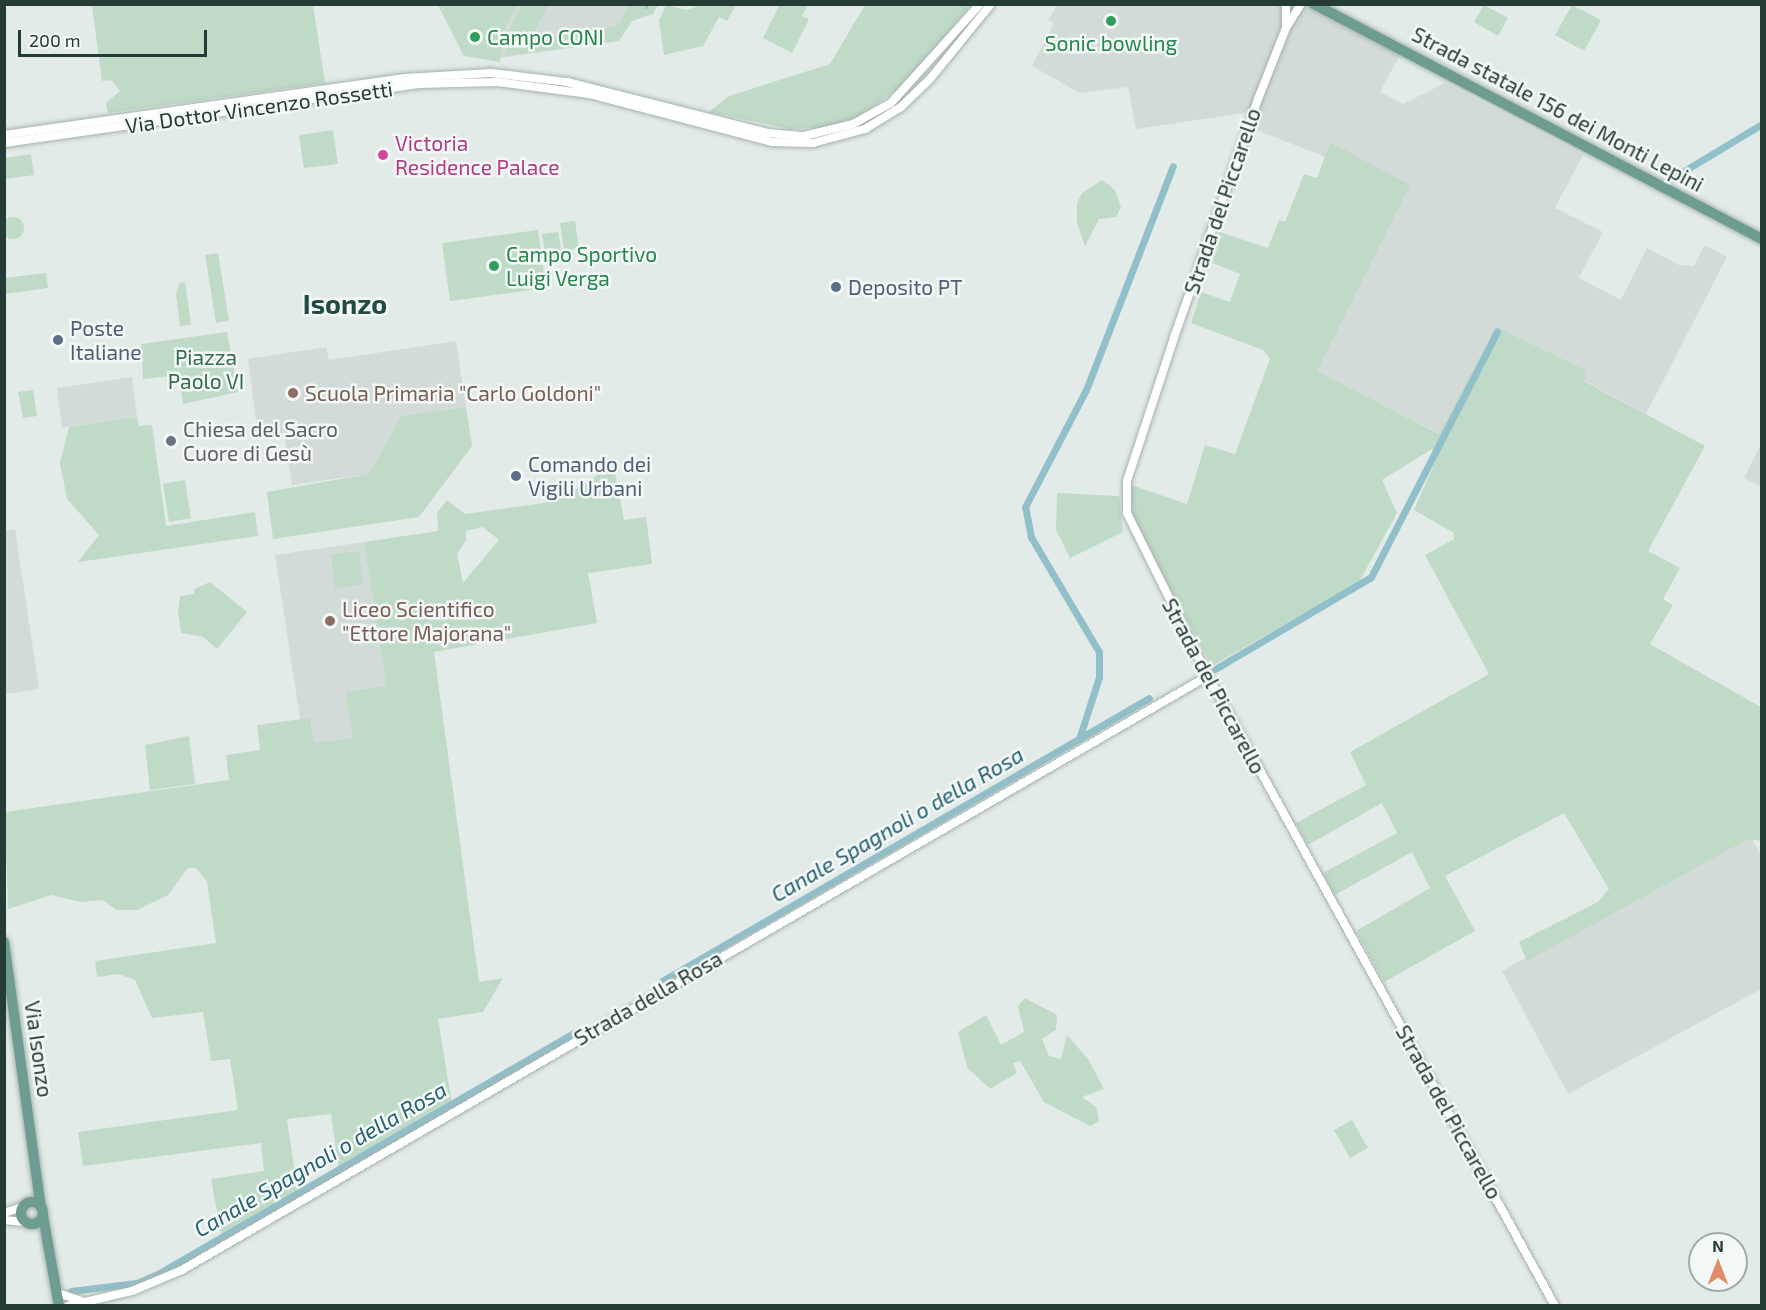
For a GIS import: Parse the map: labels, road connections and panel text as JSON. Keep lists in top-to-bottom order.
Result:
{
  "streets": {
    "main road": ["Strada statale 156 dei Monti Lepini", "Via Isonzo"],
    "street": ["Via Dottor Vincenzo Rossetti", "Strada del Piccarello", "Strada della Rosa"]
  },
  "crossings": [
    ["Strada del Piccarello", "Strada della Rosa"],
    ["Strada della Rosa", "Via Isonzo"]
  ],
  "districts": ["Isonzo"],
  "water": ["Canale Spagnoli o della Rosa"],
  "parks": ["Piazza Paolo VI"],
  "places": [
    "Sonic bowling",
    "Campo CONI",
    "Victoria Residence Palace",
    "Campo Sportivo Luigi Verga",
    "Deposito PT",
    "Poste Italiane",
    "Scuola Primaria \"Carlo Goldoni\"",
    "Chiesa del Sacro Cuore di Gesù",
    "Comando dei Vigili Urbani",
    "Liceo Scientifico \"Ettore Majorana\""
  ],
  "scale_bar": "200 m",
  "north": "top"
}
